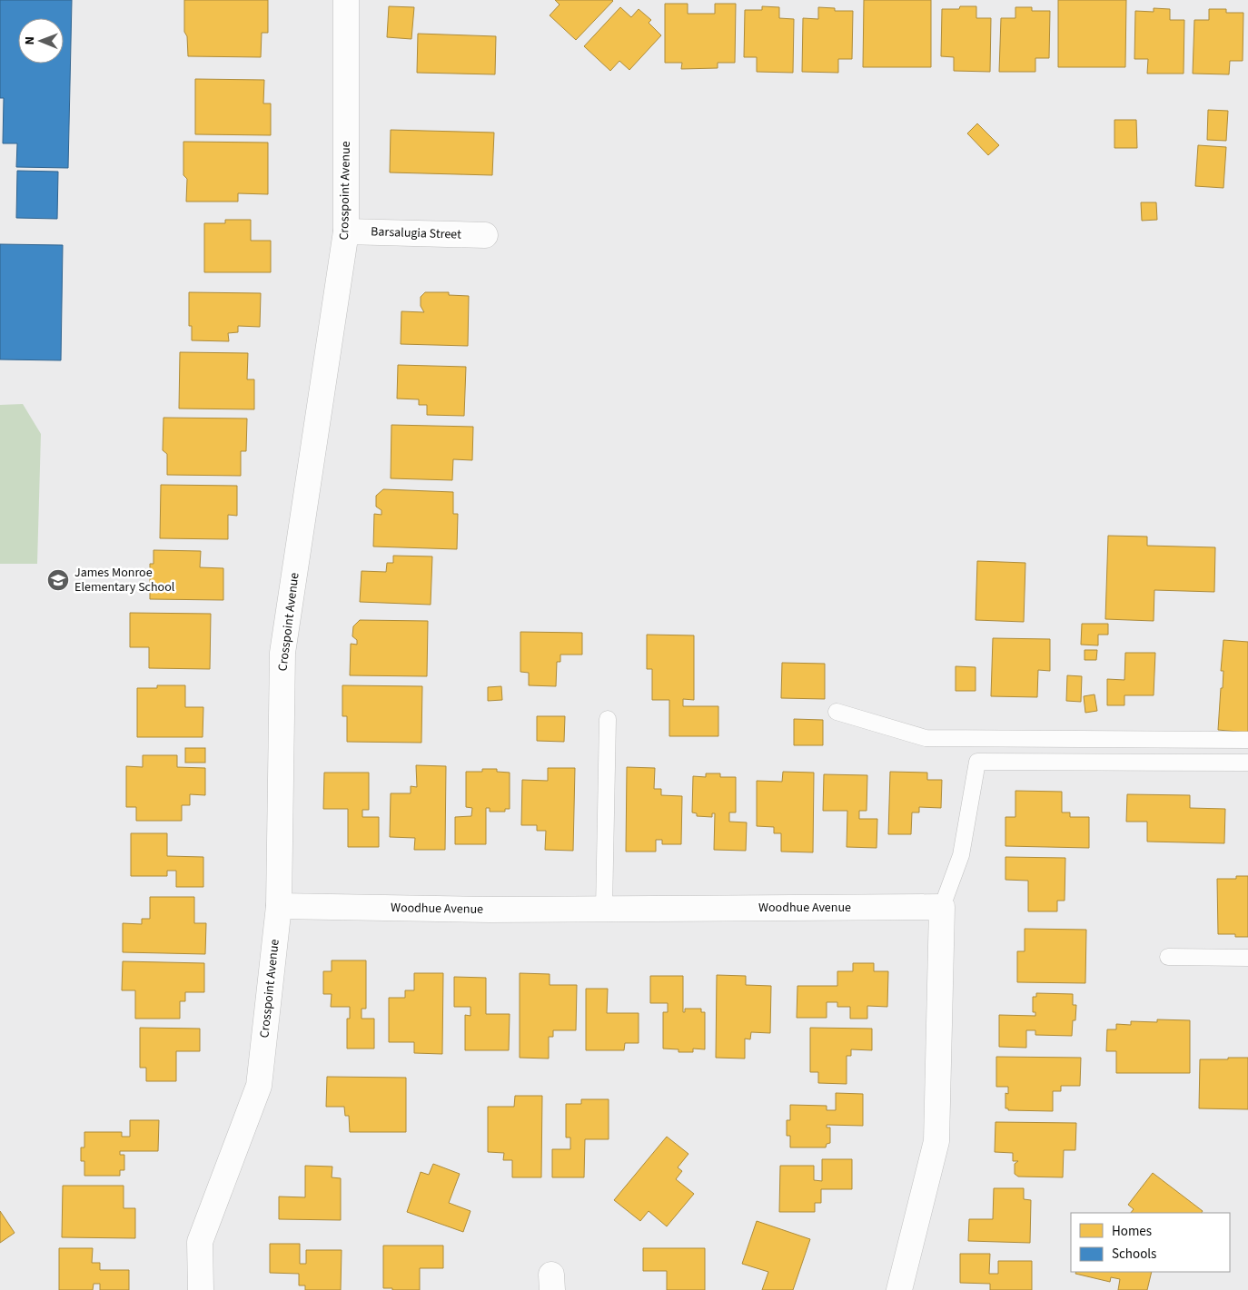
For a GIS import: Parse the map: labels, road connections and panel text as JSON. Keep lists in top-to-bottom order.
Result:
{
  "streets": {
    "street": ["Crosspoint Avenue", "Barsalugia Street", "Woodhue Avenue"]
  },
  "crossings": [
    ["Crosspoint Avenue", "Barsalugia Street"],
    ["Crosspoint Avenue", "Woodhue Avenue"]
  ],
  "places": {
    "school or university": ["James Monroe Elementary School"]
  },
  "legend": ["Homes", "Schools"],
  "north": "left"
}
